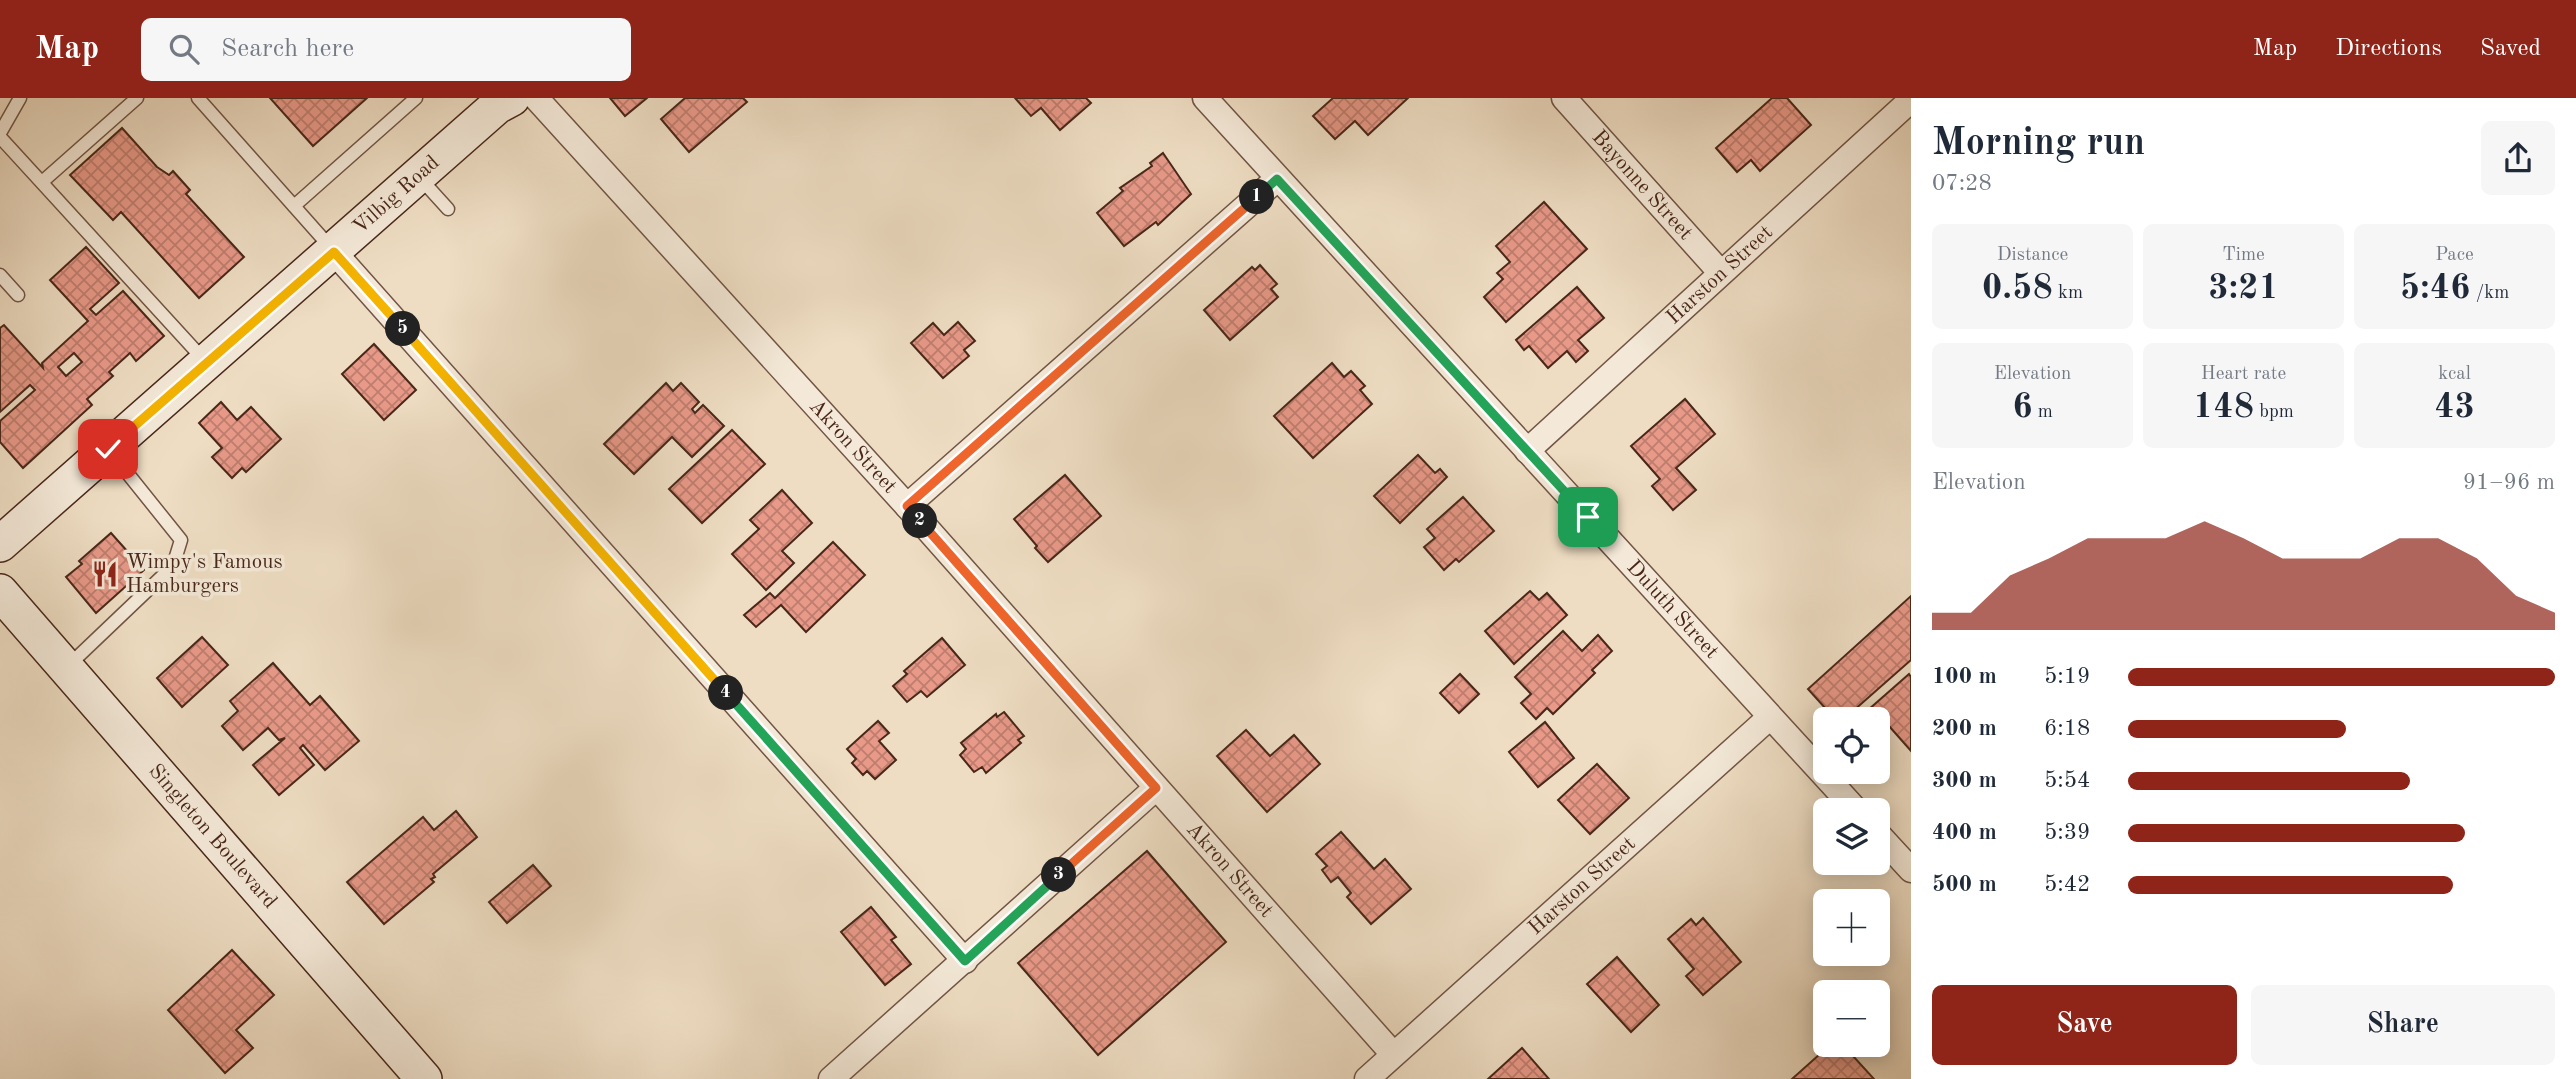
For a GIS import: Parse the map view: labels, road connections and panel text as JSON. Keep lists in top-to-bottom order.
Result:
{
  "streets": {
    "street": [
      "Bayonne Street",
      "Vilbig Road",
      "Harston Street",
      "Akron Street",
      "Duluth Street",
      "Singleton Boulevard"
    ]
  },
  "crossings": [
    ["Bayonne Street", "Harston Street"],
    ["Harston Street", "Akron Street"],
    ["Harston Street", "Duluth Street"]
  ],
  "places": {
    "restaurant": ["Wimpy's Famous Hamburgers"]
  },
  "page": {
    "header": "Map",
    "search": "Search here",
    "nav": ["Map", "Directions", "Saved"],
    "heading": ["Morning run", "07:28"],
    "pins": [
      "1",
      "5",
      "2",
      "4",
      "3"
    ],
    "stats": [
      ["Distance", "0.58 km"],
      ["Time", "3:21"],
      ["Pace", "5:46 /km"],
      ["Elevation", "6 m"],
      ["Heart rate", "148 bpm"],
      ["kcal", "43"]
    ],
    "chart": ["Elevation", "91–96 m"],
    "list": [
      {
        "name": "100 m",
        "note": "5:19"
      },
      {
        "name": "200 m",
        "note": "6:18"
      },
      {
        "name": "300 m",
        "note": "5:54"
      },
      {
        "name": "400 m",
        "note": "5:39"
      },
      {
        "name": "500 m",
        "note": "5:42"
      }
    ],
    "map_buttons": ["+", "−"],
    "buttons": ["Save", "Share"]
  }
}
